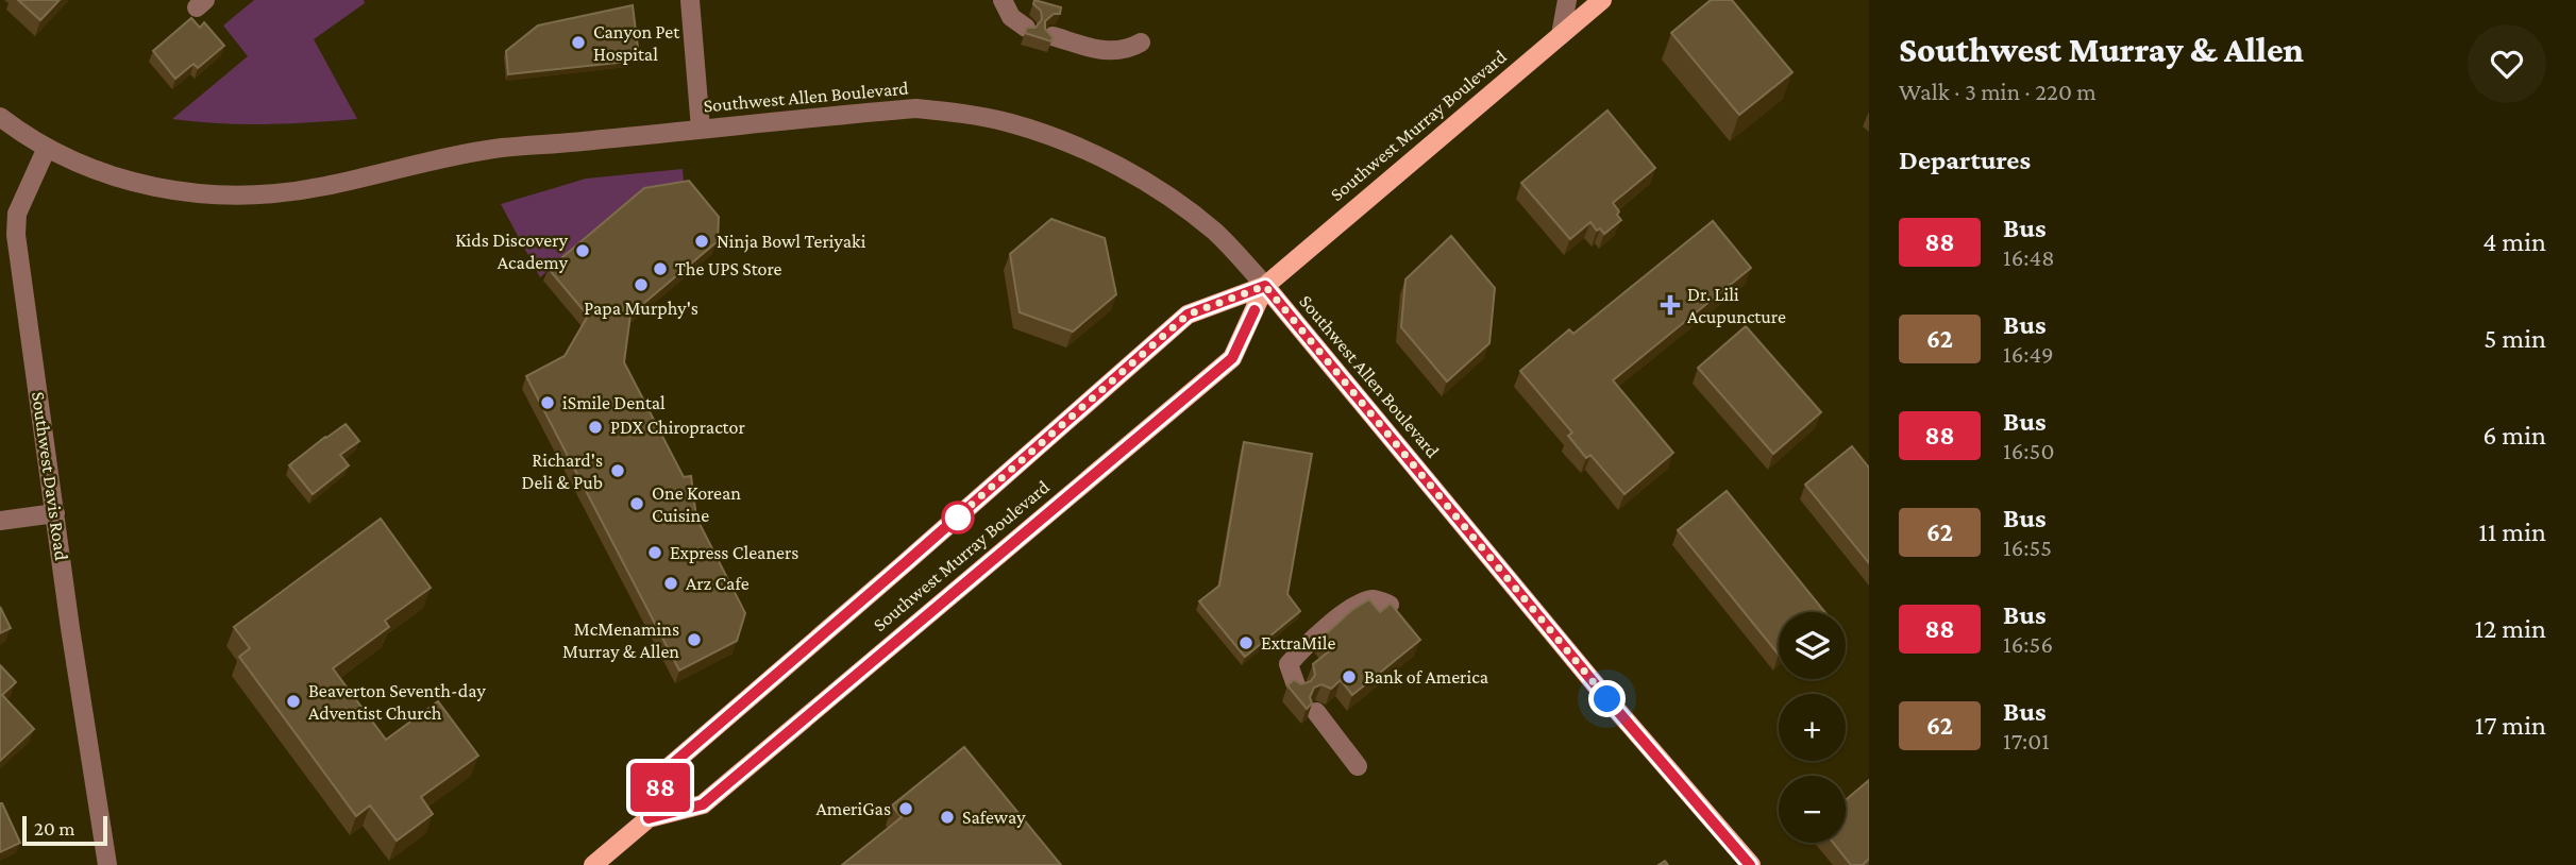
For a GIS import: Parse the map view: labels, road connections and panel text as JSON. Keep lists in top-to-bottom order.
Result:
{
  "streets": {
    "main road": ["Southwest Allen Boulevard", "Southwest Murray Boulevard"],
    "street": ["Southwest Davis Road"]
  },
  "crossings": [
    ["Southwest Allen Boulevard", "Southwest Murray Boulevard"],
    ["Southwest Allen Boulevard", "Southwest Davis Road"]
  ],
  "places": {
    "other": [
      "Canyon Pet Hospital",
      "Ninja Bowl Teriyaki",
      "Kids Discovery Academy",
      "The UPS Store",
      "Papa Murphy's",
      "iSmile Dental",
      "PDX Chiropractor",
      "Richard's Deli & Pub",
      "One Korean Cuisine",
      "Express Cleaners",
      "Arz Cafe",
      "McMenamins Murray & Allen",
      "ExtraMile",
      "Bank of America",
      "Beaverton Seventh-day Adventist Church",
      "AmeriGas",
      "Safeway"
    ],
    "health": ["Dr. Lili Acupuncture"]
  },
  "lines": ["bus line 88"],
  "scale_bar": "20 m",
  "page": {
    "on_map": "88",
    "heading": [
      ["Southwest Murray & Allen", "Walk · 3 min · 220 m"],
      "Departures"
    ],
    "list": [
      {
        "mark": "88",
        "name": "Bus",
        "note": "16:48",
        "value": "4 min"
      },
      {
        "mark": "62",
        "name": "Bus",
        "note": "16:49",
        "value": "5 min"
      },
      {
        "mark": "88",
        "name": "Bus",
        "note": "16:50",
        "value": "6 min"
      },
      {
        "mark": "62",
        "name": "Bus",
        "note": "16:55",
        "value": "11 min"
      },
      {
        "mark": "88",
        "name": "Bus",
        "note": "16:56",
        "value": "12 min"
      },
      {
        "mark": "62",
        "name": "Bus",
        "note": "17:01",
        "value": "17 min"
      }
    ],
    "map_buttons": ["+", "−"],
    "scale": "20 m"
  }
}
